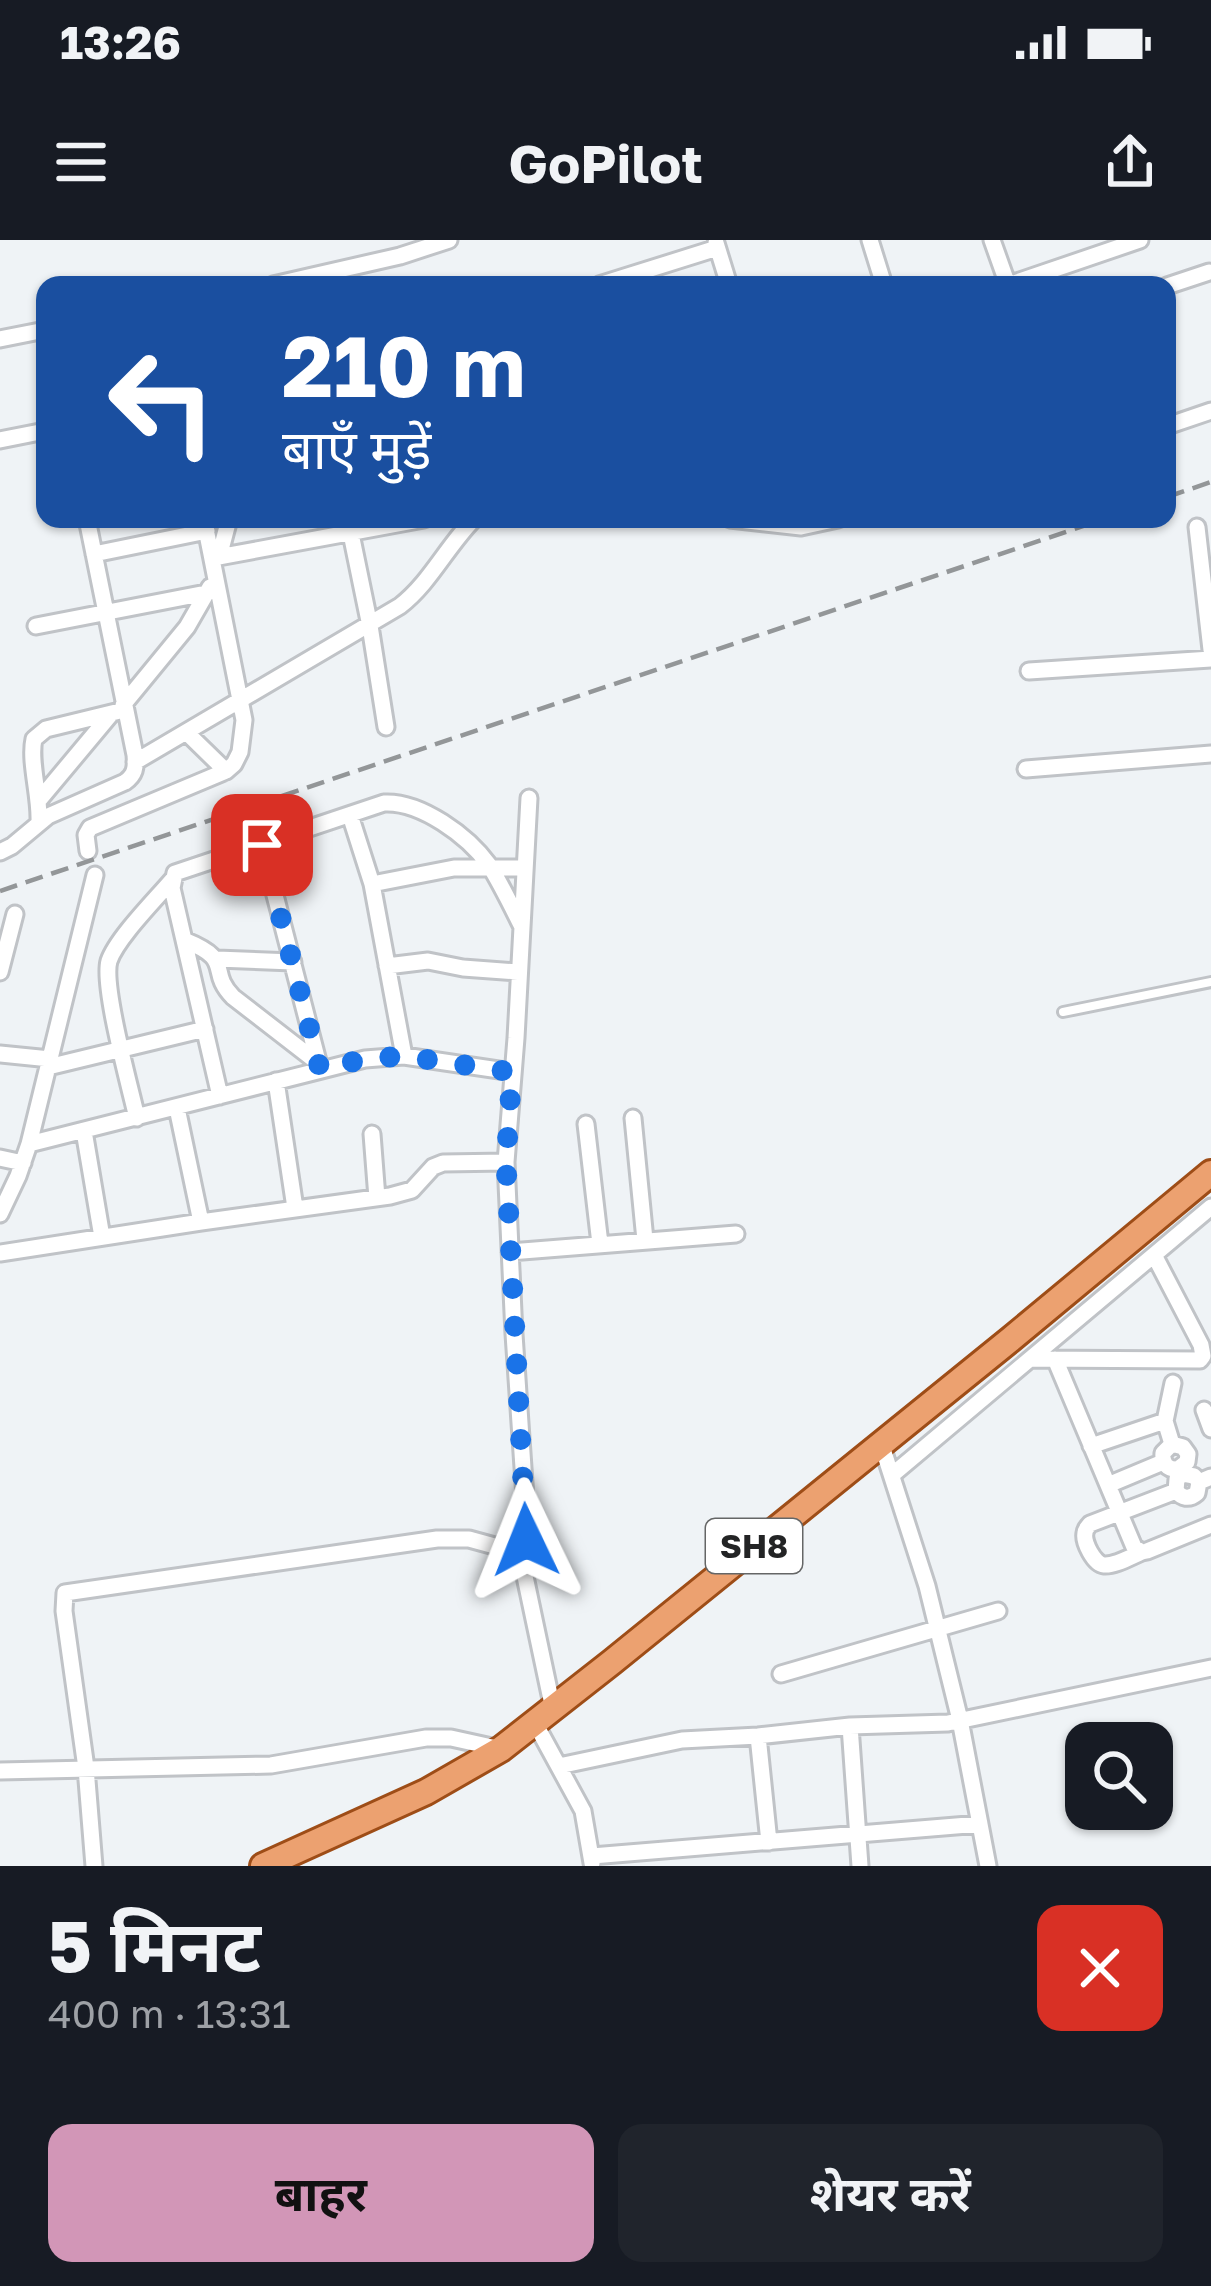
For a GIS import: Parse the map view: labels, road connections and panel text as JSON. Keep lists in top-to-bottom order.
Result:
{
  "streets": {
    "main road": ["SH8"]
  },
  "page": {
    "status": "13:26",
    "header": "GoPilot",
    "turn": ["210 m", "बाएँ मुड़ें"],
    "heading": ["5 मिनट", "400 m · 13:31"],
    "buttons": ["बाहर", "शेयर करें"]
  }
}
